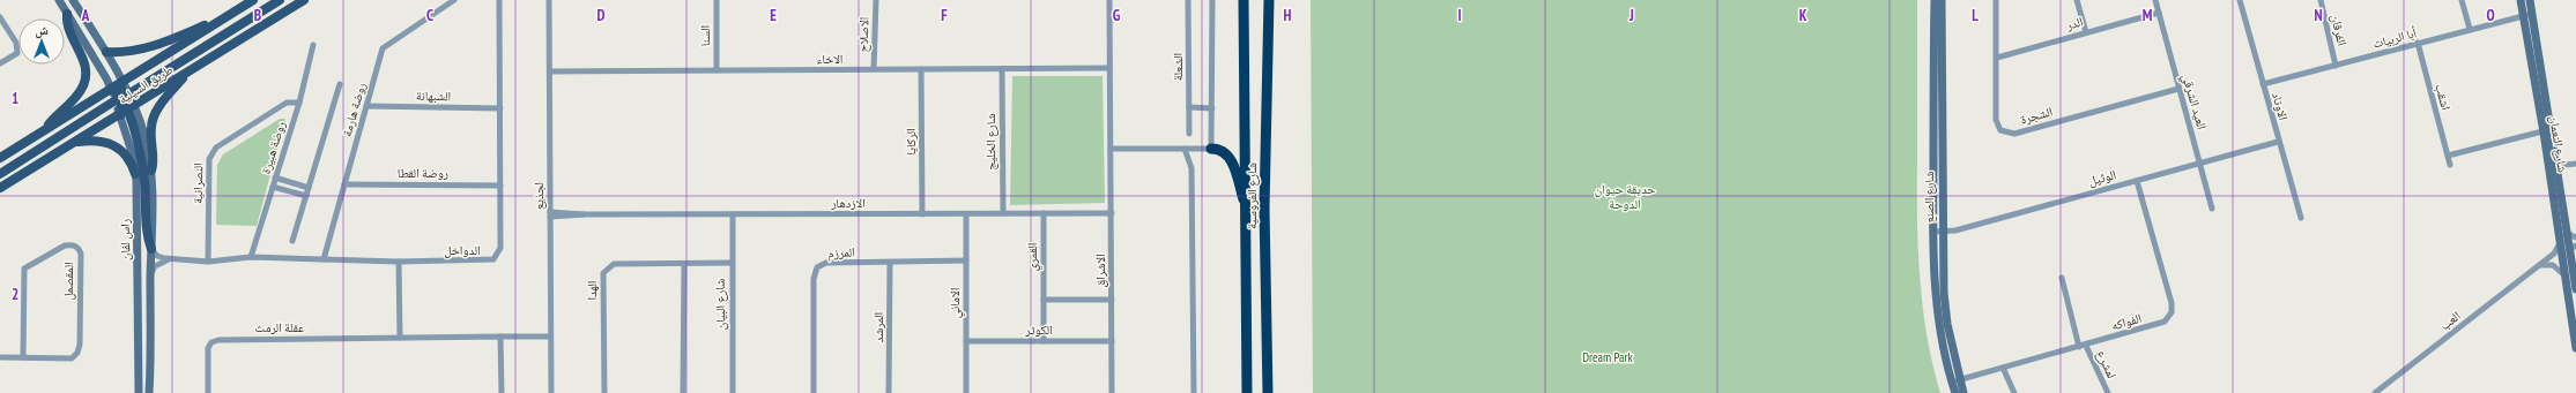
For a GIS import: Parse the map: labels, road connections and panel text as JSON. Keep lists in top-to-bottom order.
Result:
{
  "streets": {
    "highway": ["شارع الفروسية"],
    "main road": ["طريق السيلية"],
    "street": [
      "الدر",
      "الفرقان",
      "الاصلاح",
      "السنا",
      "أبا الربيات",
      "الاخاء",
      "الشعلة",
      "الشبهانة",
      "اشقب",
      "العيد الشرقي",
      "الاوتاد",
      "روضة هارمة",
      "الشجرة",
      "الركايا",
      "شارع الخليج",
      "شارع النعمان",
      "روضة هبيرة",
      "روضة القطا",
      "الوثيل",
      "النصرانية",
      "لجذيع",
      "شارع الصنع",
      "الازدهار",
      "راس لفان",
      "الدواخل",
      "المرزم",
      "القمري",
      "الاشراق",
      "المقصمل",
      "الهدا",
      "الاماني",
      "شارع البيان",
      "العب",
      "الفواكه",
      "عقلة الرمث",
      "المرشد",
      "الكوثر",
      "لمشرع"
    ]
  },
  "crossings": [
    ["الدر", "العيد الشرقي"],
    ["الدر", "الشجرة"],
    ["الفرقان", "أبا الربيات"],
    ["الاصلاح", "الاخاء"],
    ["السنا", "الاخاء"],
    ["أبا الربيات", "اشقب"],
    ["أبا الربيات", "الاوتاد"],
    ["أبا الربيات", "شارع النعمان"],
    ["الاخاء", "الركايا"],
    ["الاخاء", "شارع الخليج"],
    ["الاخاء", "لجذيع"],
    ["الاخاء", "الاشراق"],
    ["طريق السيلية", "راس لفان"],
    ["الشبهانة", "روضة هارمة"],
    ["الشبهانة", "الدواخل"],
    ["العيد الشرقي", "الشجرة"],
    ["العيد الشرقي", "الوثيل"],
    ["الاوتاد", "الوثيل"],
    ["روضة هارمة", "روضة القطا"],
    ["روضة هارمة", "الدواخل"],
    ["الركايا", "الازدهار"],
    ["شارع الخليج", "الازدهار"],
    ["شارع النعمان", "العب"],
    ["روضة هبيرة", "النصرانية"],
    ["روضة هبيرة", "الدواخل"],
    ["روضة القطا", "الدواخل"],
    ["الوثيل", "شارع الصنع"],
    ["الوثيل", "الفواكه"],
    ["النصرانية", "الدواخل"],
    ["لجذيع", "الازدهار"],
    ["لجذيع", "عقلة الرمث"],
    ["شارع الصنع", "الفواكه"],
    ["الازدهار", "القمري"],
    ["الازدهار", "الاشراق"],
    ["الازدهار", "الاماني"],
    ["الازدهار", "شارع البيان"],
    ["راس لفان", "الدواخل"],
    ["المرزم", "الاماني"],
    ["المرزم", "المرشد"],
    ["القمري", "الكوثر"],
    ["الاشراق", "الكوثر"],
    ["الهدا", "شارع البيان"],
    ["الاماني", "الكوثر"],
    ["الفواكه", "لمشرع"]
  ],
  "parks": ["حديقة حيوان الدوحة", "Dream Park"],
  "north": "top",
  "grid": {
    "columns": [
      "A",
      "B",
      "C",
      "D",
      "E",
      "F",
      "G",
      "H",
      "I",
      "J",
      "K",
      "L",
      "M",
      "N",
      "O"
    ],
    "rows": ["1", "2"]
  }
}
